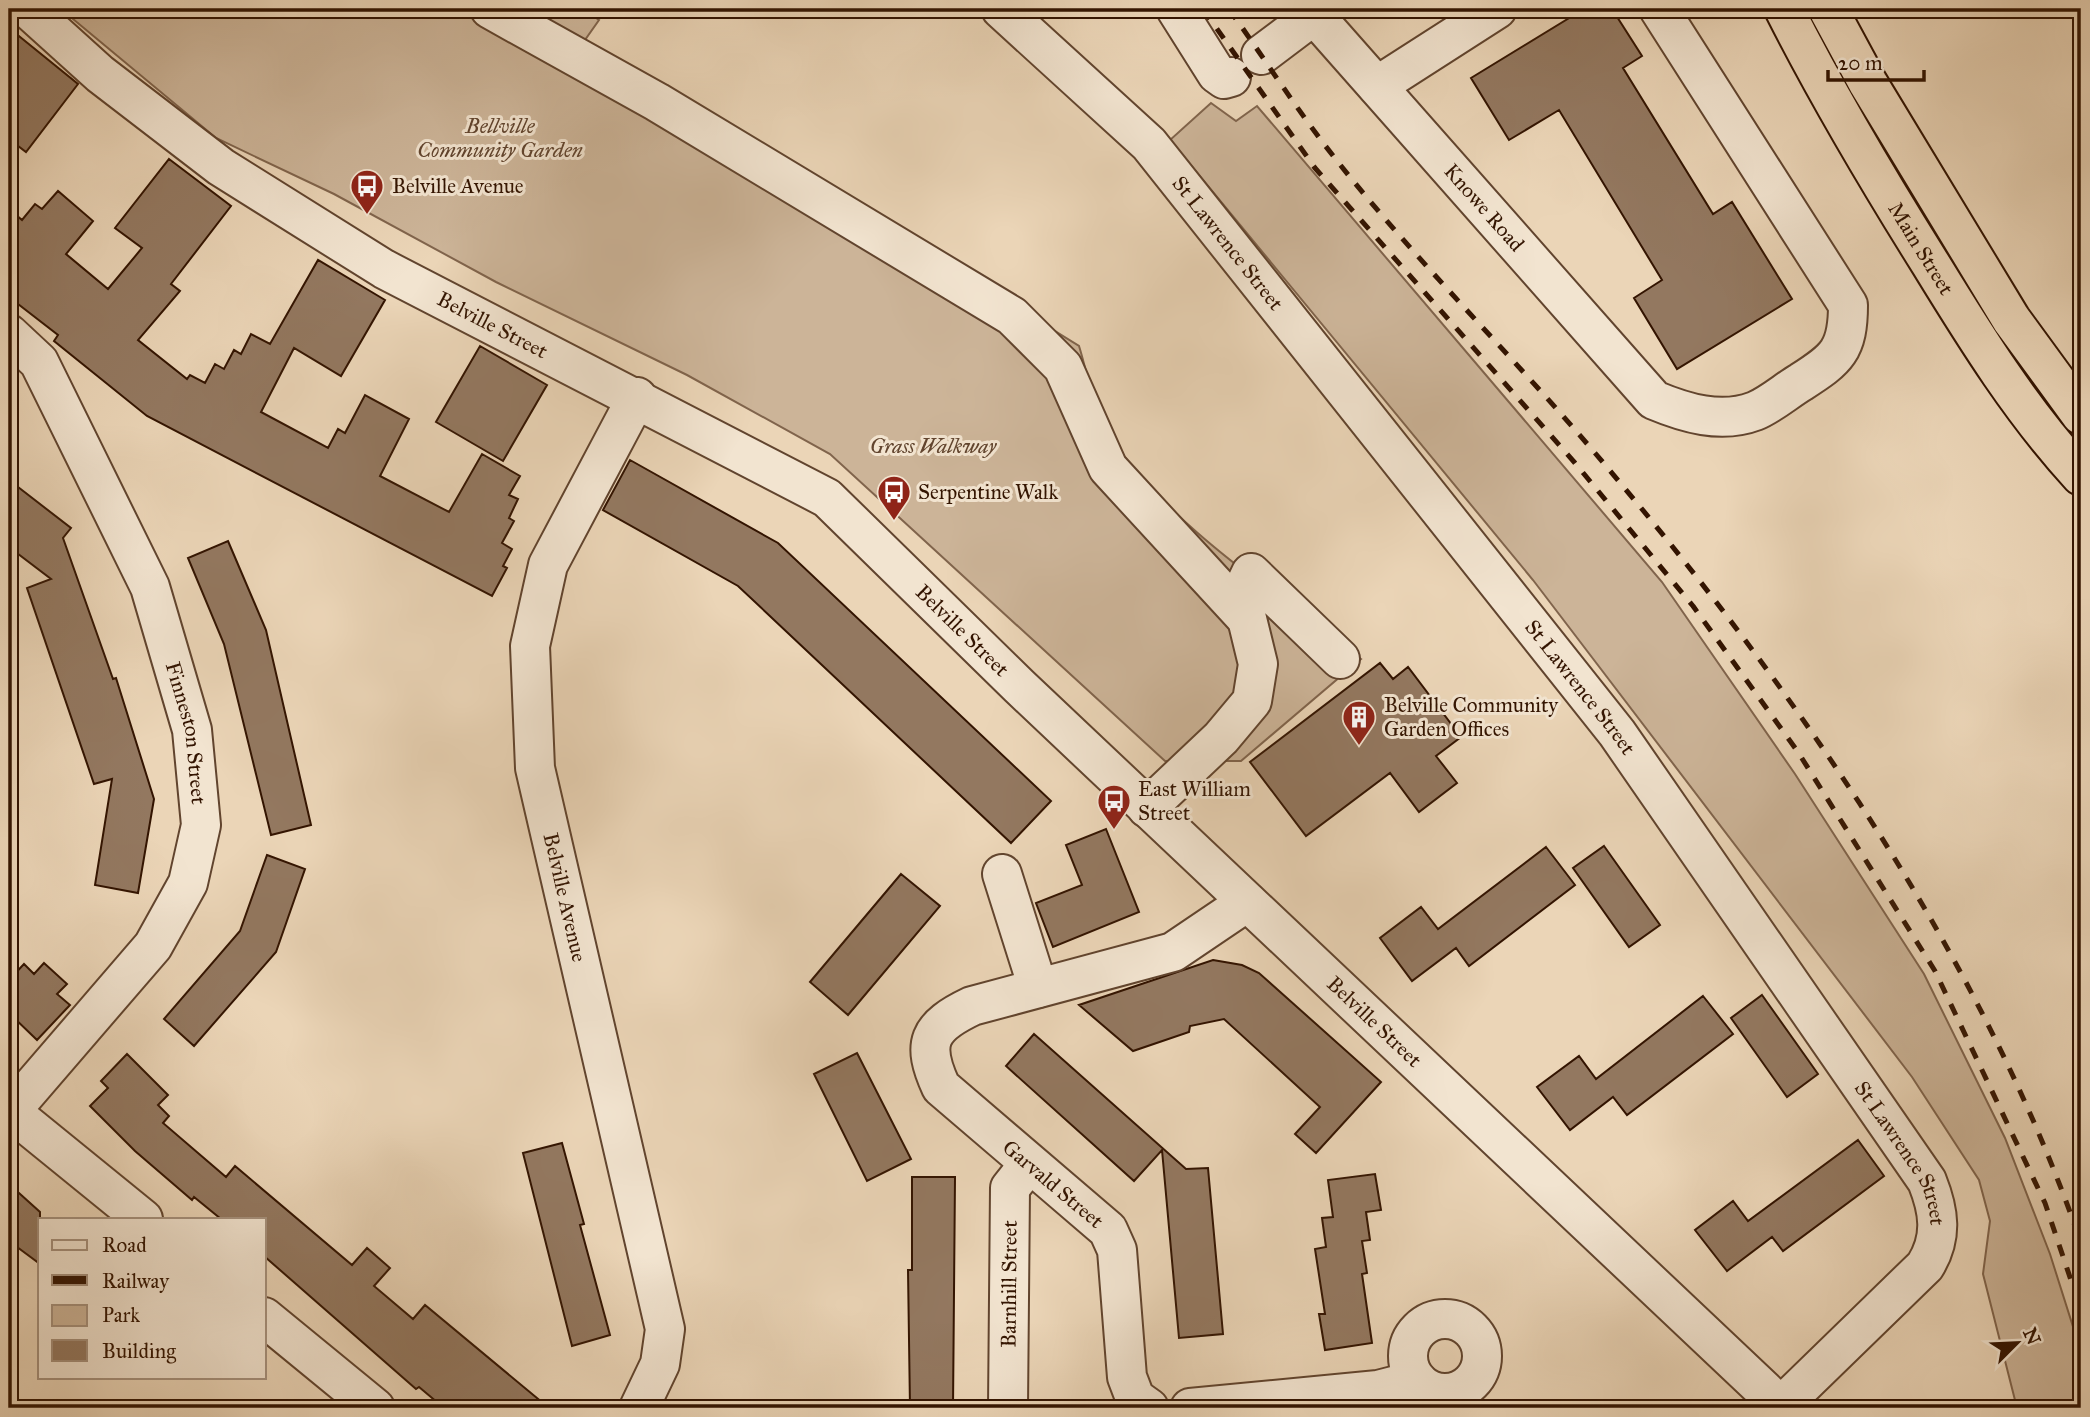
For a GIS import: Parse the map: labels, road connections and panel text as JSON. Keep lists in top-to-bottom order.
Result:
{
  "streets": {
    "highway": ["Main Street"],
    "street": [
      "Knowe Road",
      "St Lawrence Street",
      "Belville Street",
      "Finneston Street",
      "Belville Avenue",
      "Garvald Street",
      "Barnhill Street"
    ]
  },
  "crossings": [
    ["St Lawrence Street", "Belville Street"],
    ["Belville Street", "Belville Avenue"],
    ["Garvald Street", "Barnhill Street"]
  ],
  "parks": ["Bellville Community Garden", "Grass Walkway"],
  "places": {
    "bus stop": ["Belville Avenue", "Serpentine Walk", "East William Street"],
    "building": ["Belville Community Garden Offices"]
  },
  "legend": [
    "Road",
    "Railway",
    "Park",
    "Building"
  ],
  "scale_bar": "20 m",
  "north": "top right"
}
